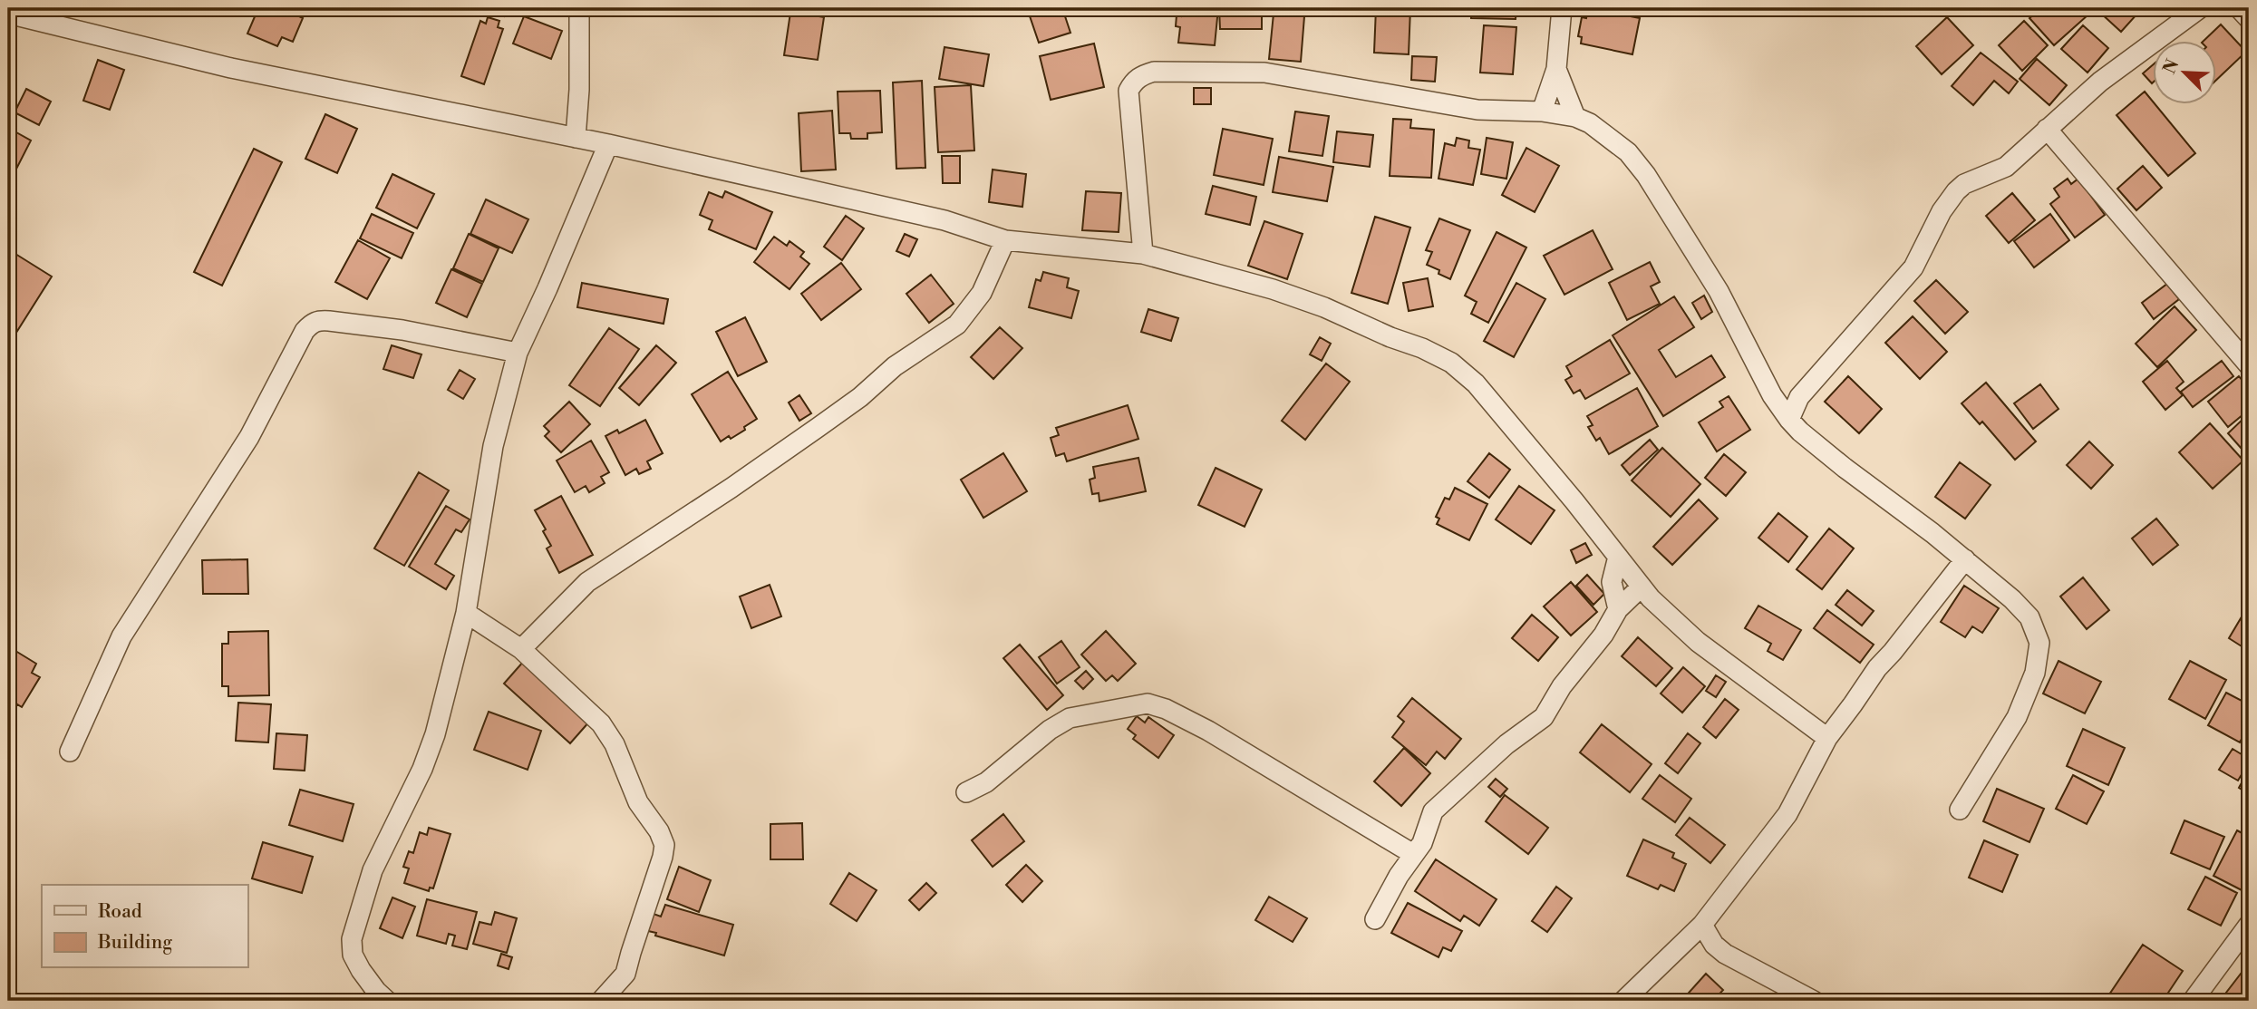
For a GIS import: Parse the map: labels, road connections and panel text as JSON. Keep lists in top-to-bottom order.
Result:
{
  "legend": ["Road", "Building"],
  "north": "top left"
}
